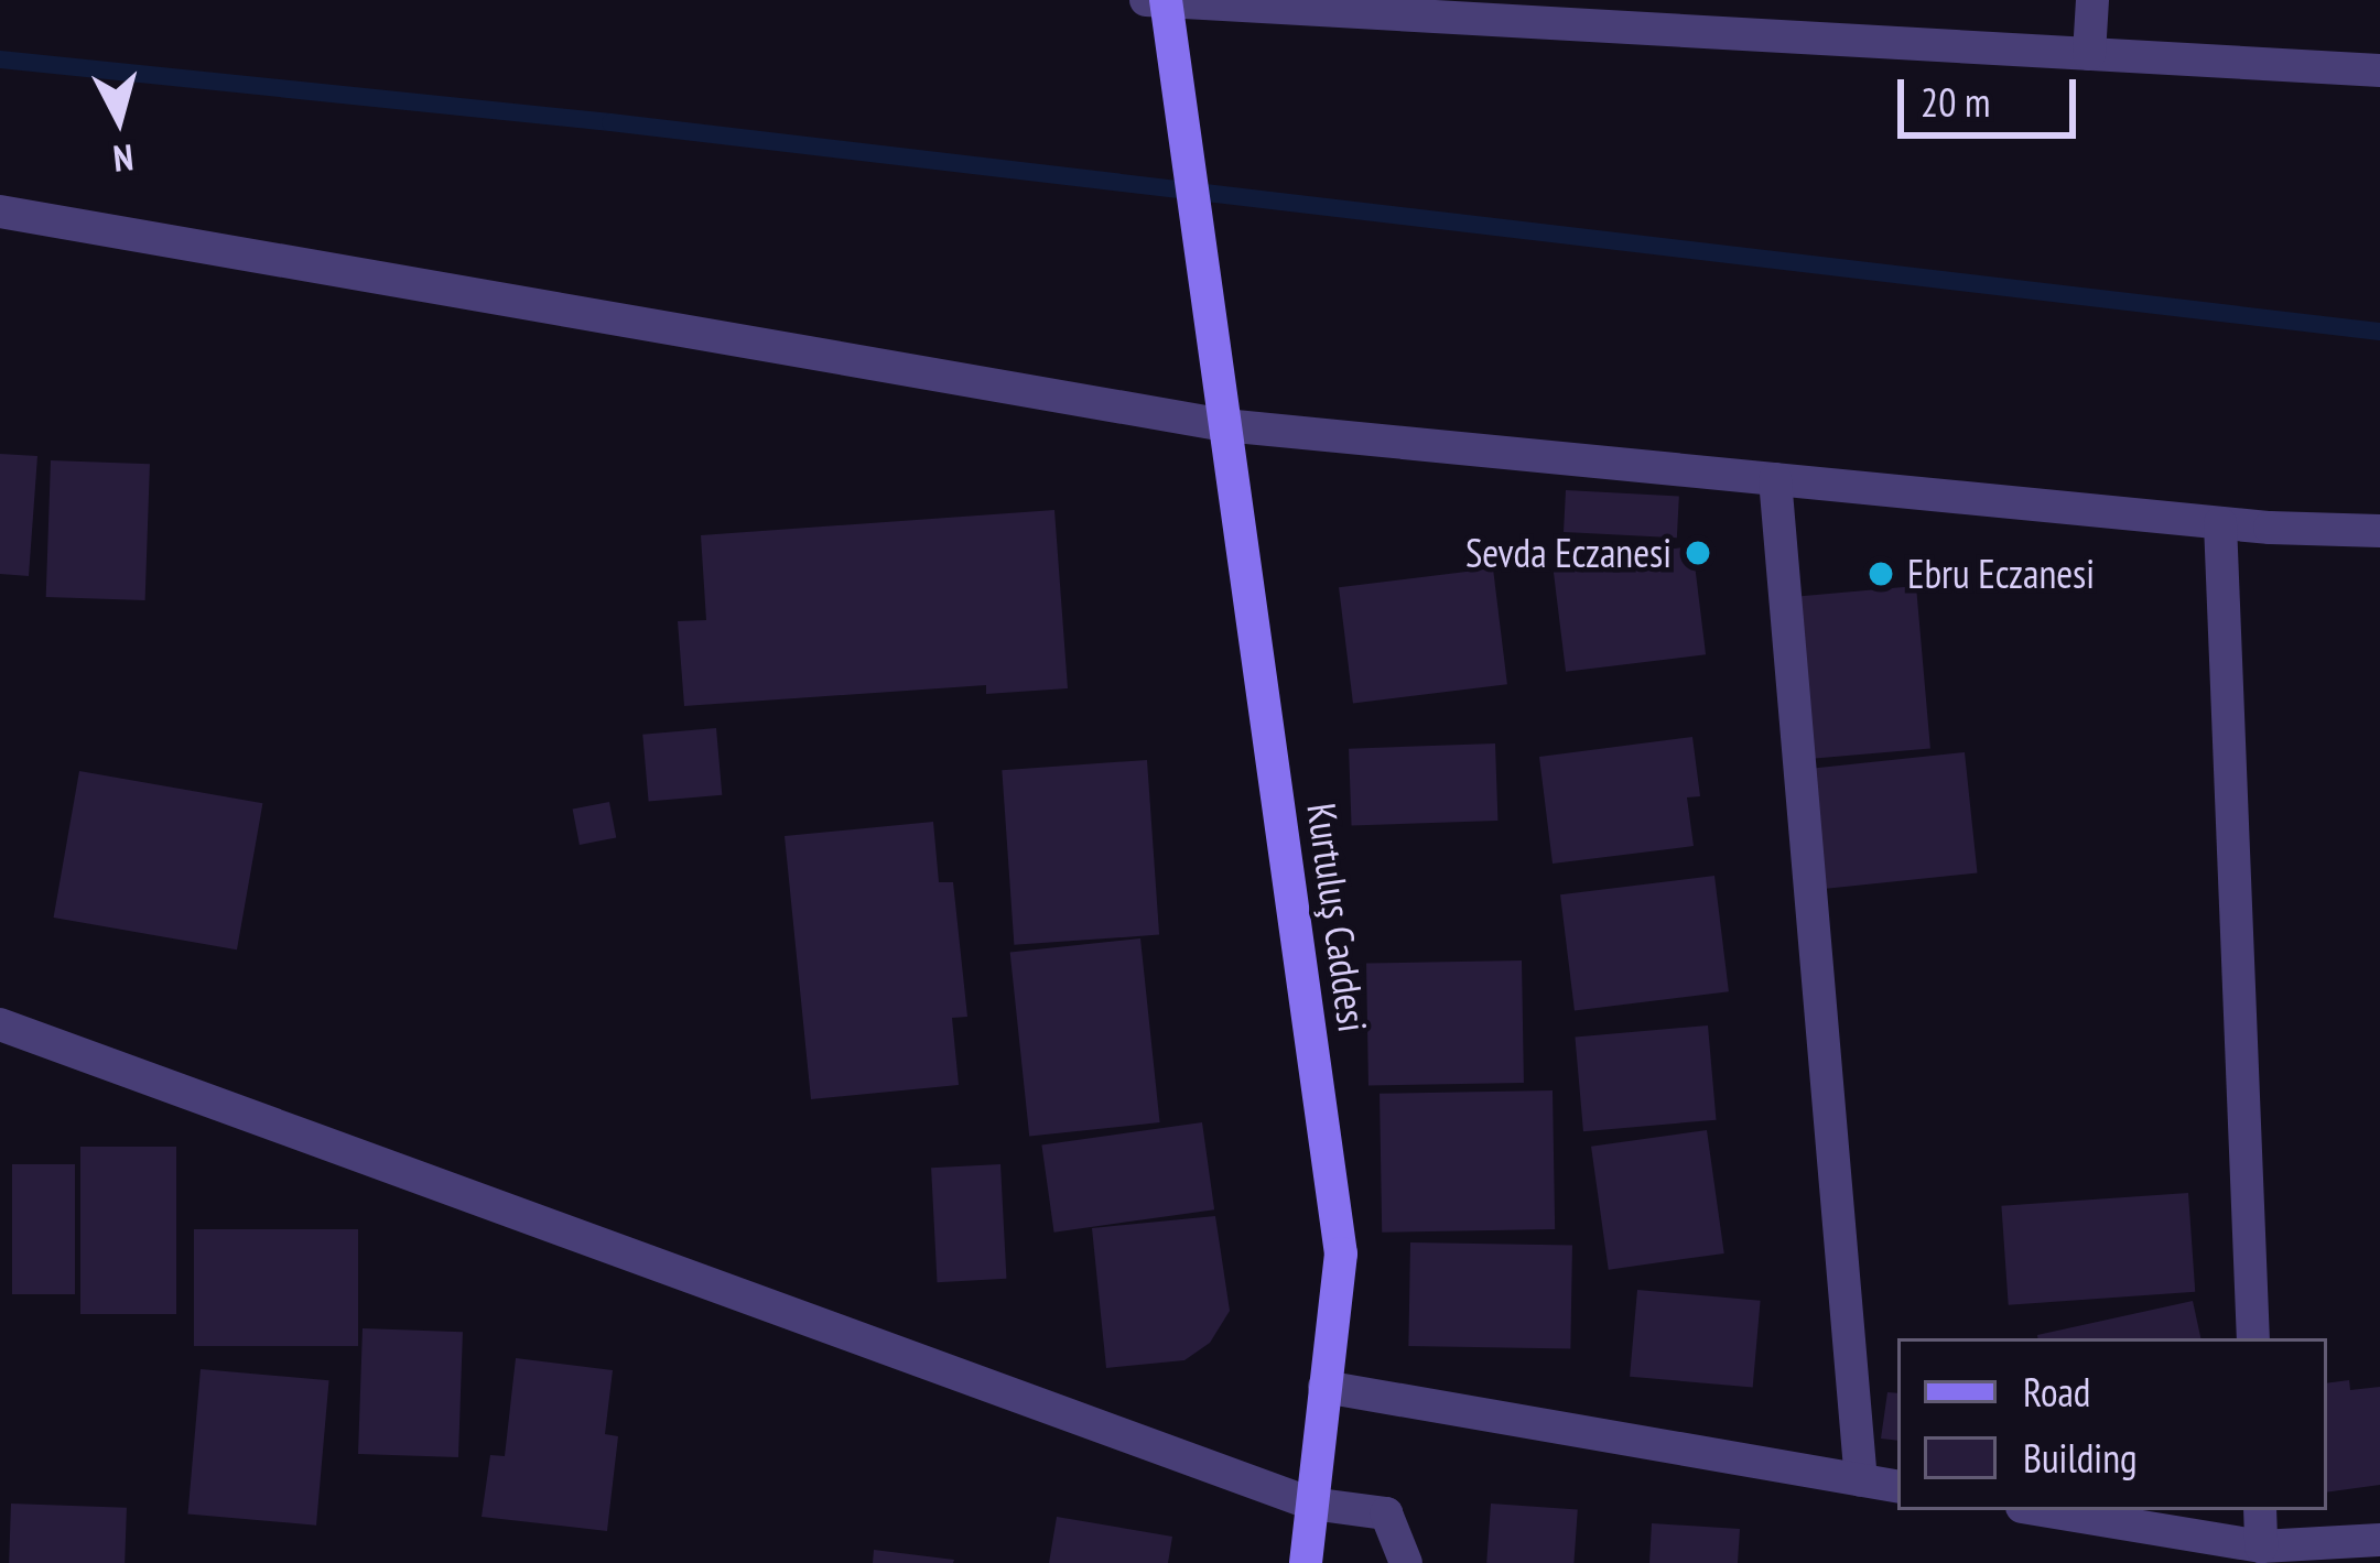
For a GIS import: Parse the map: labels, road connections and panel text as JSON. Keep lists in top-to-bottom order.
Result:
{
  "streets": {
    "main road": ["Kurtuluş Caddesi"]
  },
  "places": ["Sevda Eczanesi", "Ebru Eczanesi"],
  "legend": ["Road", "Building"],
  "scale_bar": "20 m",
  "north": "bottom"
}
